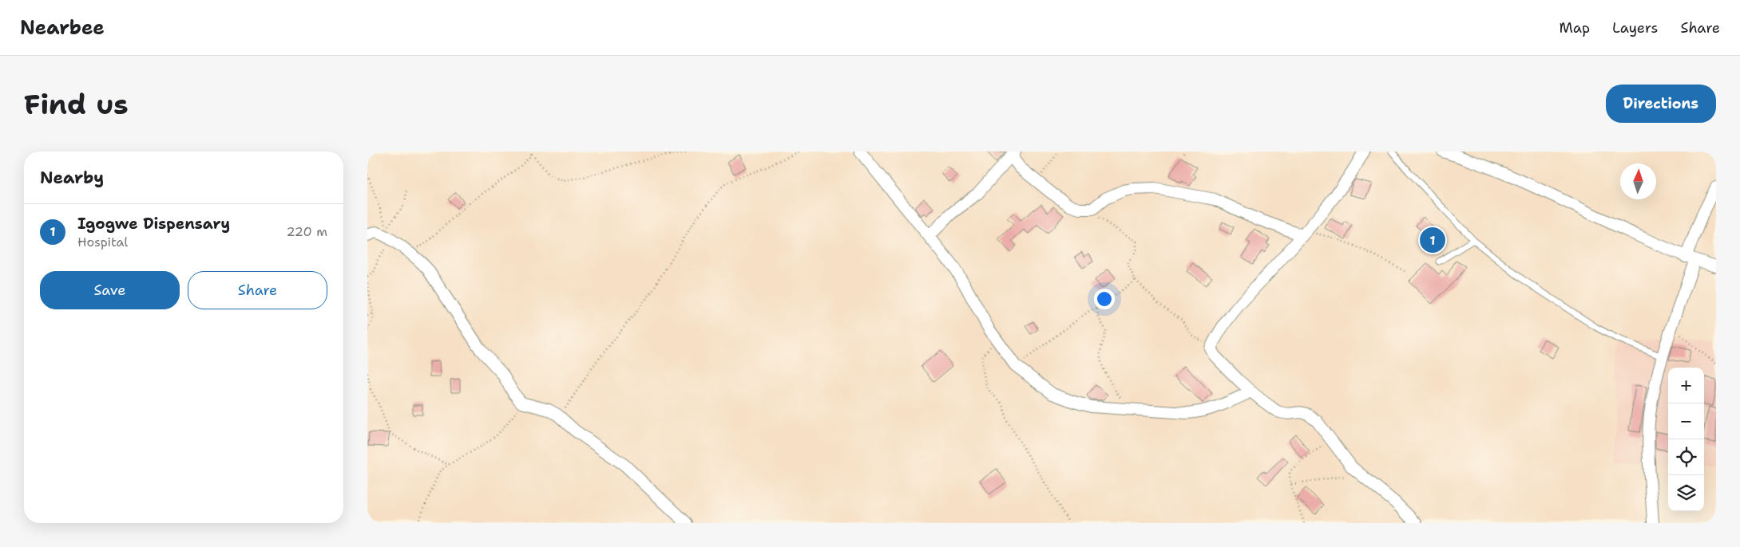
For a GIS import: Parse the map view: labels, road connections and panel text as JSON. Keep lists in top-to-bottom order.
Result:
{
  "north": "top",
  "page": {
    "header": "Nearbee",
    "nav": ["Map", "Layers", "Share"],
    "buttons": [
      "Directions",
      ["Save", "Share"]
    ],
    "title": "Find us",
    "heading": "Nearby",
    "list": [
      {
        "mark": "1",
        "name": "Igogwe Dispensary",
        "note": "Hospital",
        "value": "220 m"
      }
    ],
    "pins": "1",
    "map_buttons": ["+", "−"]
  }
}
